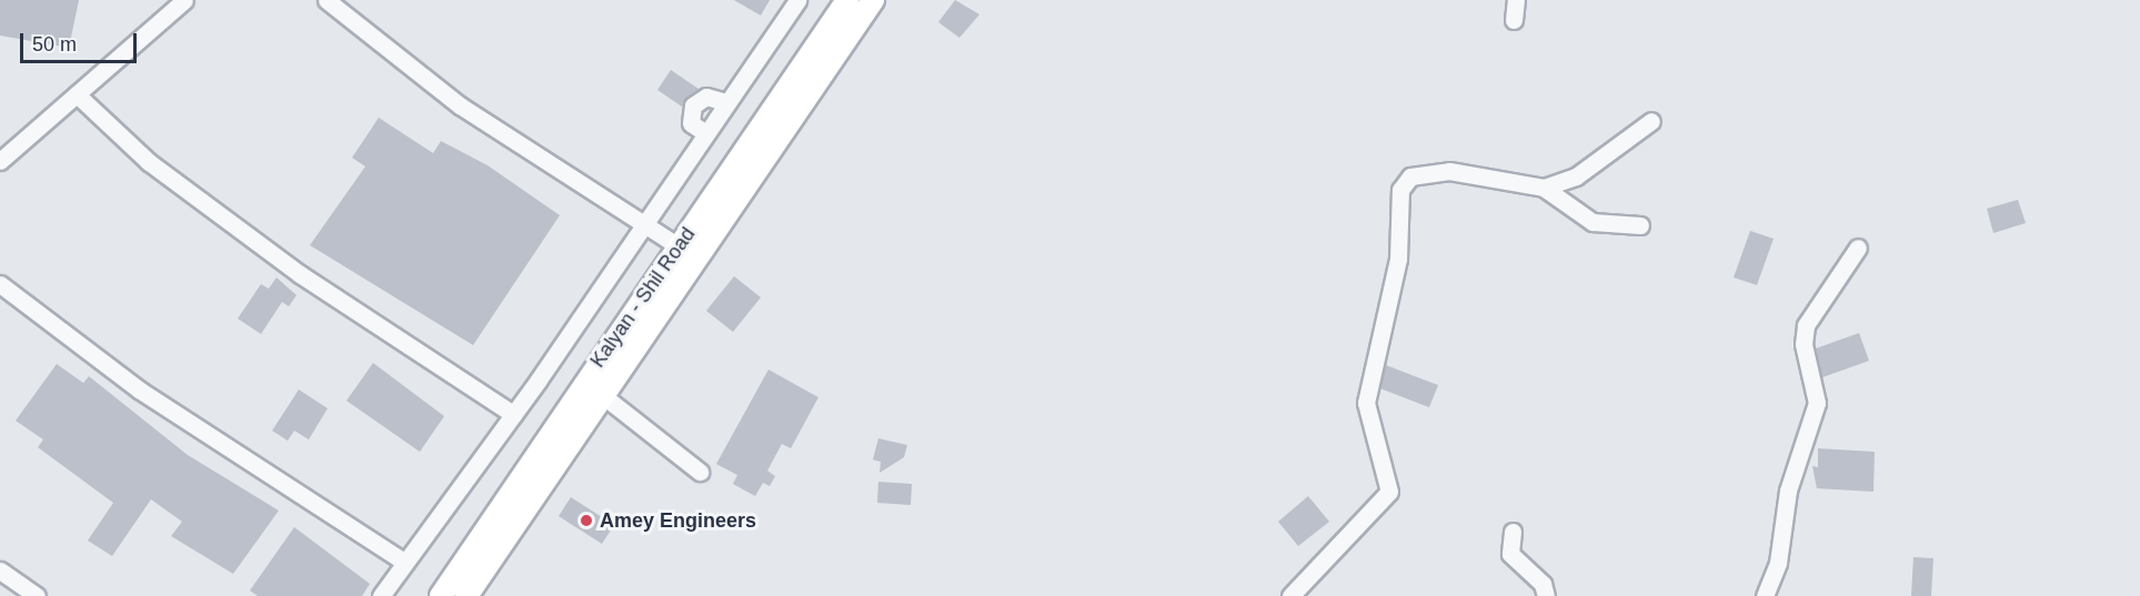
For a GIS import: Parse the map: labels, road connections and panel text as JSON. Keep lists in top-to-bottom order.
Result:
{
  "streets": {
    "main road": ["Kalyan - Shil Road"]
  },
  "places": ["Amey Engineers"],
  "scale_bar": "50 m"
}
